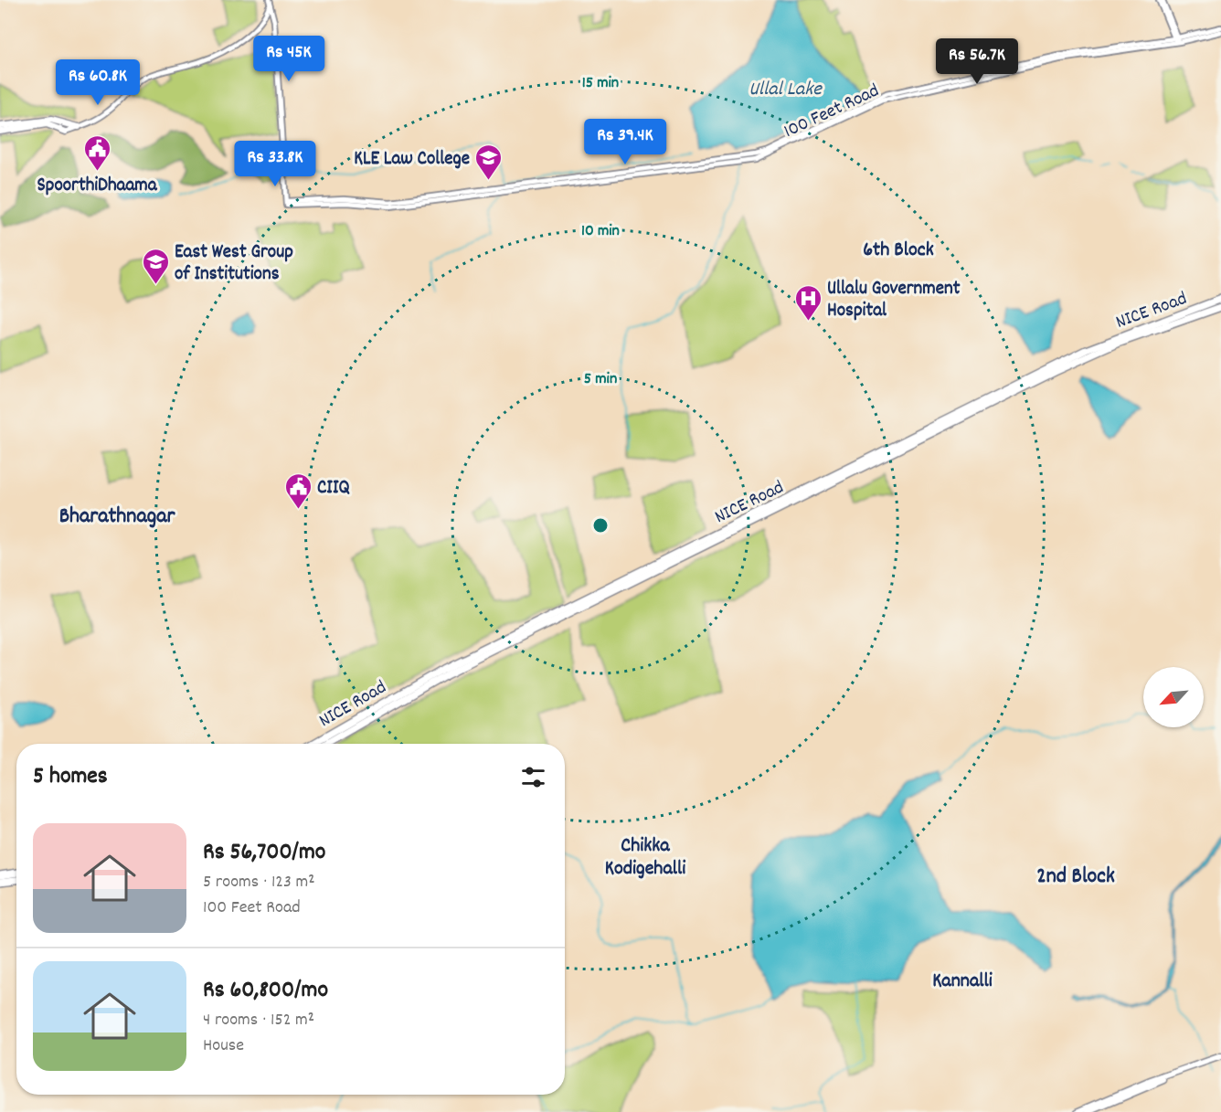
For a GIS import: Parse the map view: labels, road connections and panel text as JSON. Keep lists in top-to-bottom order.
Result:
{
  "streets": {
    "highway": ["NICE Road"],
    "main road": ["100 Feet Road"]
  },
  "districts": [
    "6th Block",
    "Bharathnagar",
    "Chikka Kodigehalli",
    "2nd Block",
    "Kannalli"
  ],
  "water": ["Ullal Lake"],
  "places": {
    "public building": ["SpoorthiDhaama", "CIIQ"],
    "school or university": ["KLE Law College", "East West Group of Institutions"],
    "hospital": ["Ullalu Government Hospital"]
  },
  "north": "bottom left",
  "page": {
    "price": [
      "Rs 45K",
      "Rs 56.7K",
      "Rs 60.8K",
      "Rs 39.4K",
      "Rs 33.8K"
    ],
    "heading": "5 homes",
    "list": [
      {
        "name": "Rs 56,700/mo",
        "note": "5 rooms · 123 m² · 100 Feet Road"
      },
      {
        "name": "Rs 60,800/mo",
        "note": "4 rooms · 152 m² · House"
      }
    ]
  },
  "rings": ["15 min", "10 min", "5 min"]
}
